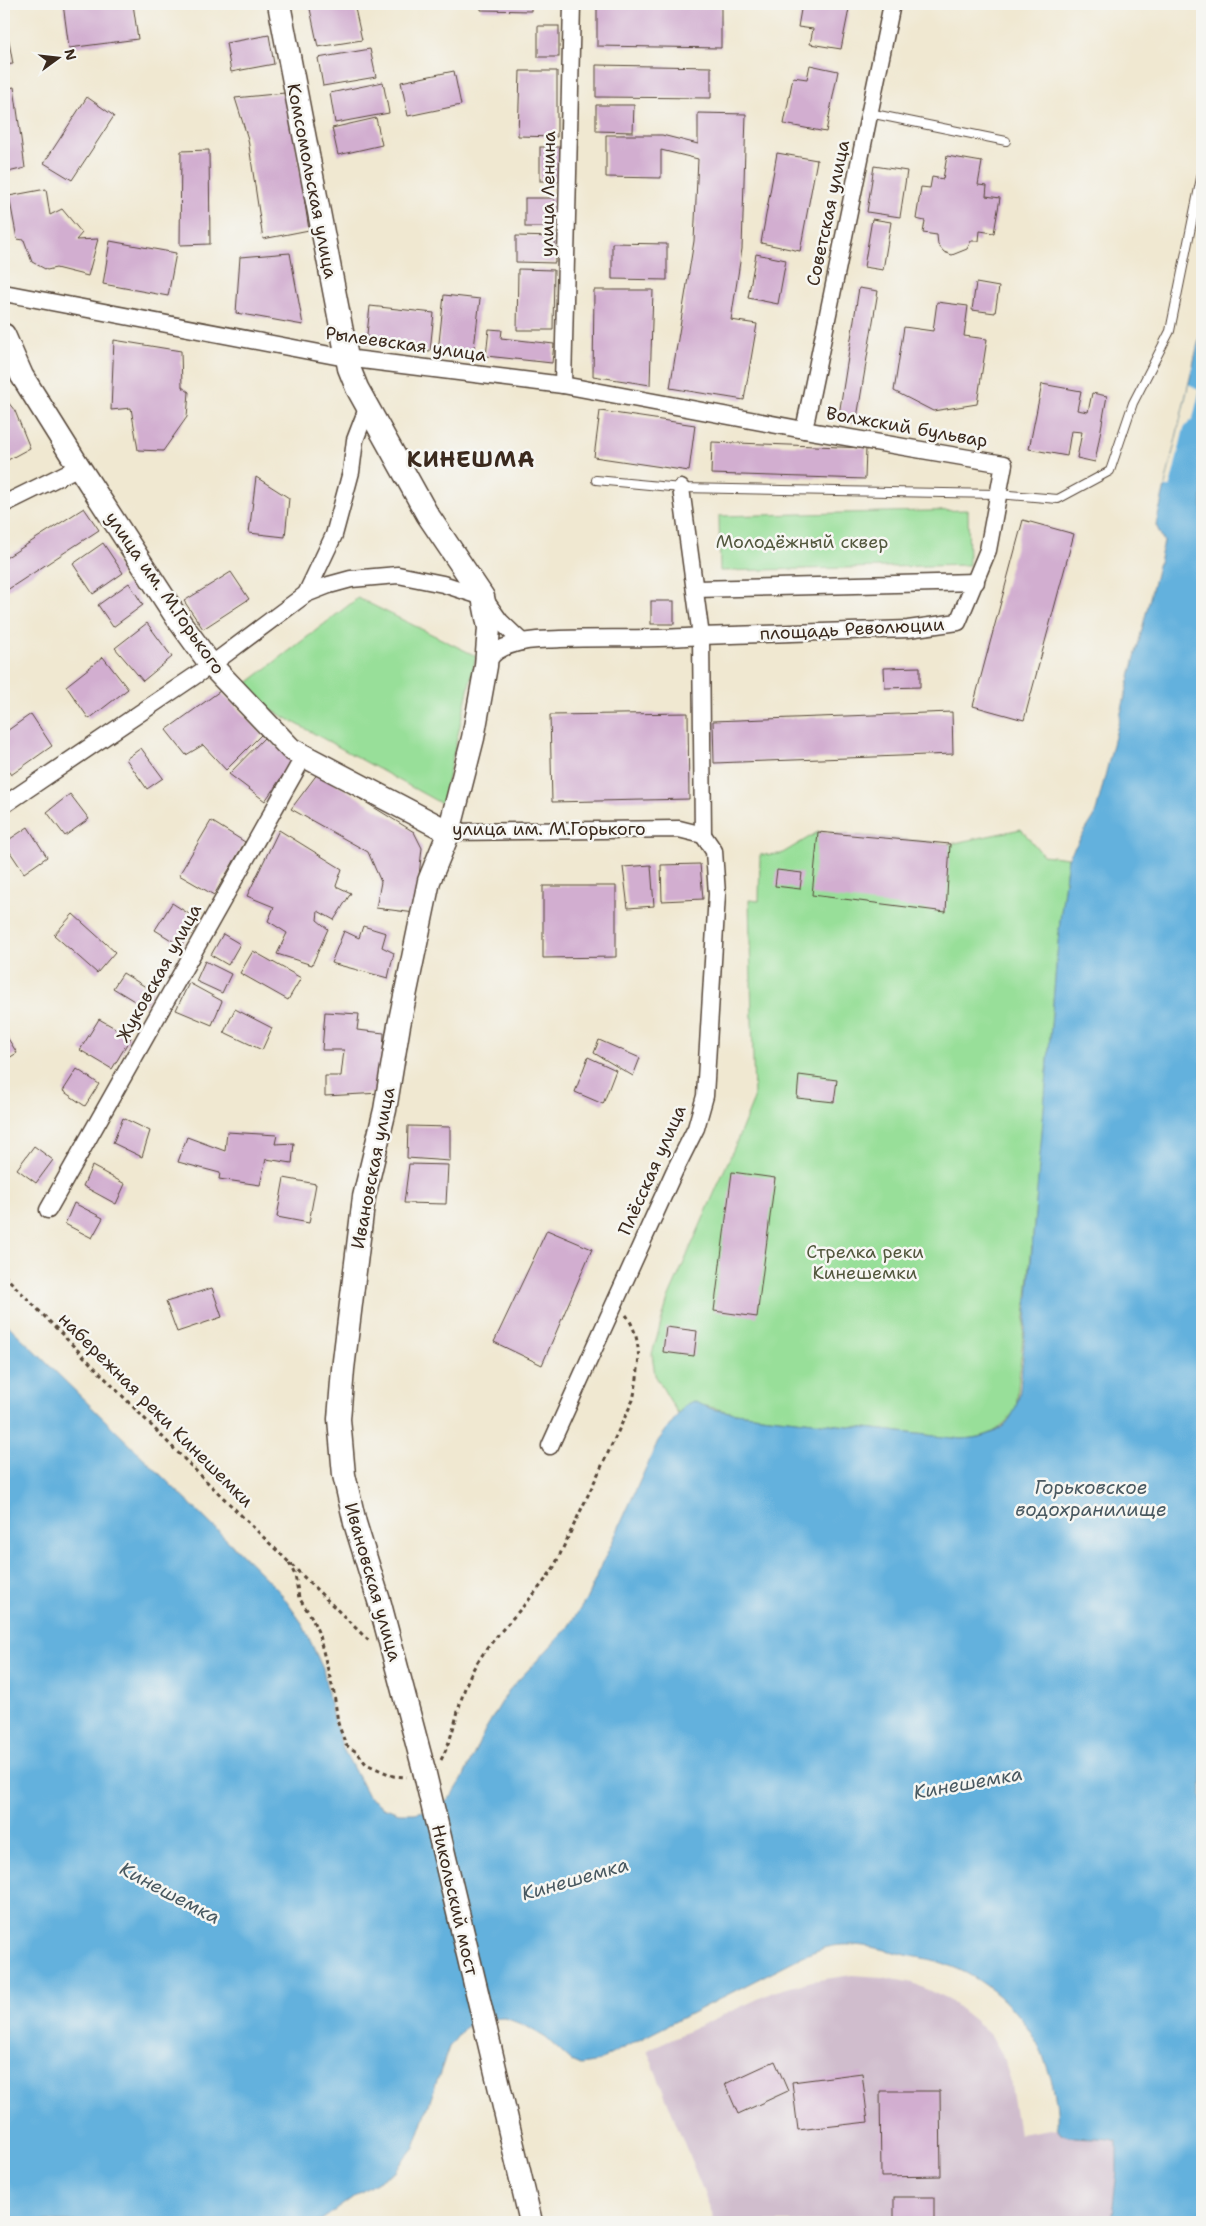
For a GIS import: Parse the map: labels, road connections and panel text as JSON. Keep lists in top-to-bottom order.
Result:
{
  "streets": {
    "main road": [
      "Комсомольская улица",
      "улица им. М.Горького",
      "Ивановская улица",
      "Никольский мост"
    ],
    "street": [
      "улица Ленина",
      "Советская улица",
      "Рылеевская улица",
      "Волжский бульвар",
      "площадь Революции",
      "Жуковская улица",
      "Плёсская улица"
    ],
    "path": ["набережная реки Кинешемки"]
  },
  "crossings": [
    ["Комсомольская улица", "Рылеевская улица"],
    ["улица Ленина", "Рылеевская улица"],
    ["Советская улица", "Рылеевская улица"],
    ["Советская улица", "Волжский бульвар"],
    ["Рылеевская улица", "Волжский бульвар"],
    ["Волжский бульвар", "площадь Революции"],
    ["улица им. М.Горького", "Жуковская улица"],
    ["улица им. М.Горького", "Ивановская улица"],
    ["улица им. М.Горького", "Плёсская улица"],
    ["площадь Революции", "Ивановская улица"],
    ["Ивановская улица", "набережная реки Кинешемки"],
    ["Ивановская улица", "Никольский мост"],
    ["набережная реки Кинешемки", "Никольский мост"]
  ],
  "districts": ["КИНЕШМА"],
  "water": ["Горьковское водохранилище", "Кинешемка"],
  "parks": ["Молодёжный сквер", "Стрелка реки Кинешемки"],
  "north": "right"
}
